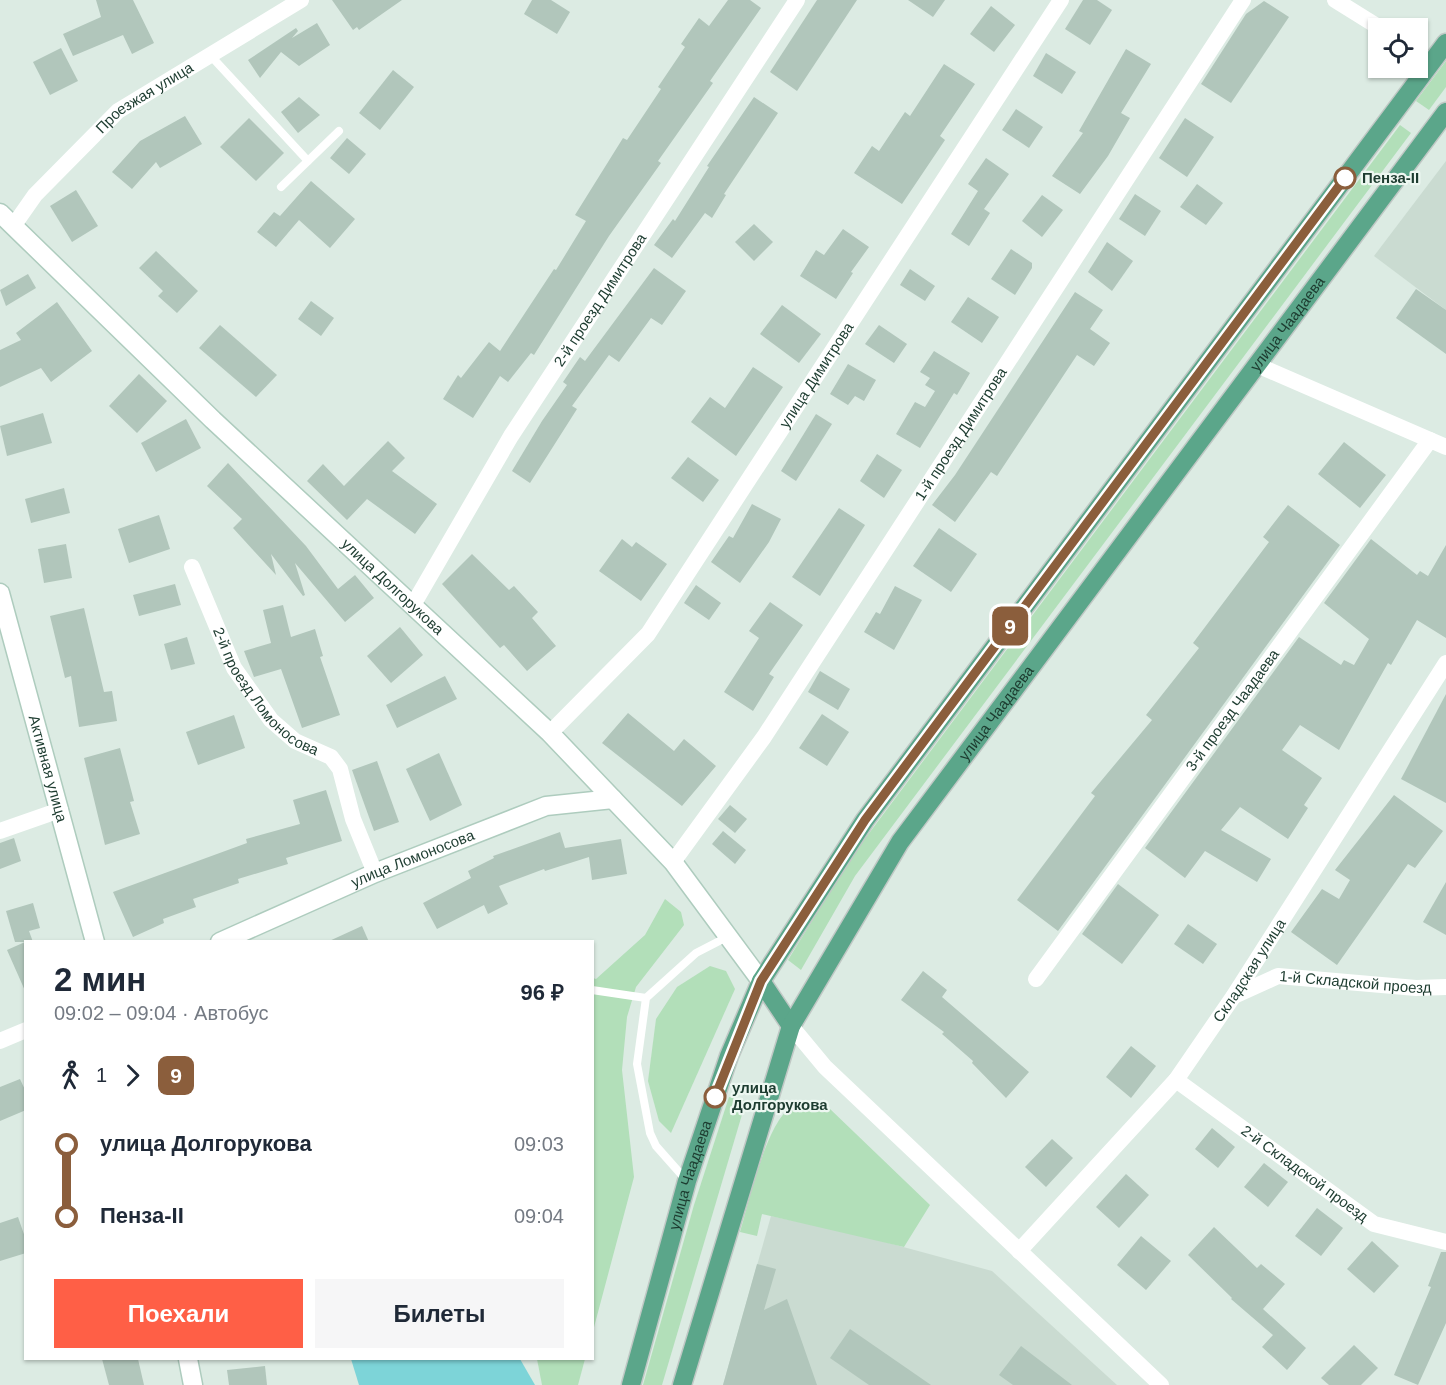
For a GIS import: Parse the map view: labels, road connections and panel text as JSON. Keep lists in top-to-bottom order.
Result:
{
  "streets": {
    "main road": [
      "улица Чаадаева",
      "улица Долгорукова",
      "Активная улица",
      "улица Ломоносова"
    ],
    "street": [
      "Проезжая улица",
      "2-й проезд Димитрова",
      "улица Димитрова",
      "1-й проезд Димитрова",
      "2-й проезд Ломоносова",
      "3-й проезд Чаадаева",
      "Складская улица",
      "1-й Складской проезд",
      "2-й Складской проезд"
    ]
  },
  "crossings": [
    ["Проезжая улица", "улица Долгорукова"],
    ["2-й проезд Димитрова", "улица Долгорукова"],
    ["улица Чаадаева", "улица Долгорукова"],
    ["улица Димитрова", "улица Долгорукова"],
    ["1-й проезд Димитрова", "улица Долгорукова"],
    ["улица Долгорукова", "улица Ломоносова"],
    ["2-й проезд Ломоносова", "улица Ломоносова"],
    ["Складская улица", "1-й Складской проезд"],
    ["Складская улица", "2-й Складской проезд"]
  ],
  "places": ["Пенза-II", "улица Долгорукова"],
  "lines": ["bus line 9"],
  "page": {
    "on_map": "9",
    "heading": ["2 мин", "09:02 – 09:04 · Автобус", "96 ₽"],
    "legs": ["1", "9"],
    "list": [
      {
        "name": "улица Долгорукова",
        "value": "09:03"
      },
      {
        "name": "Пенза-II",
        "value": "09:04"
      }
    ],
    "buttons": ["Поехали", "Билеты"]
  }
}
